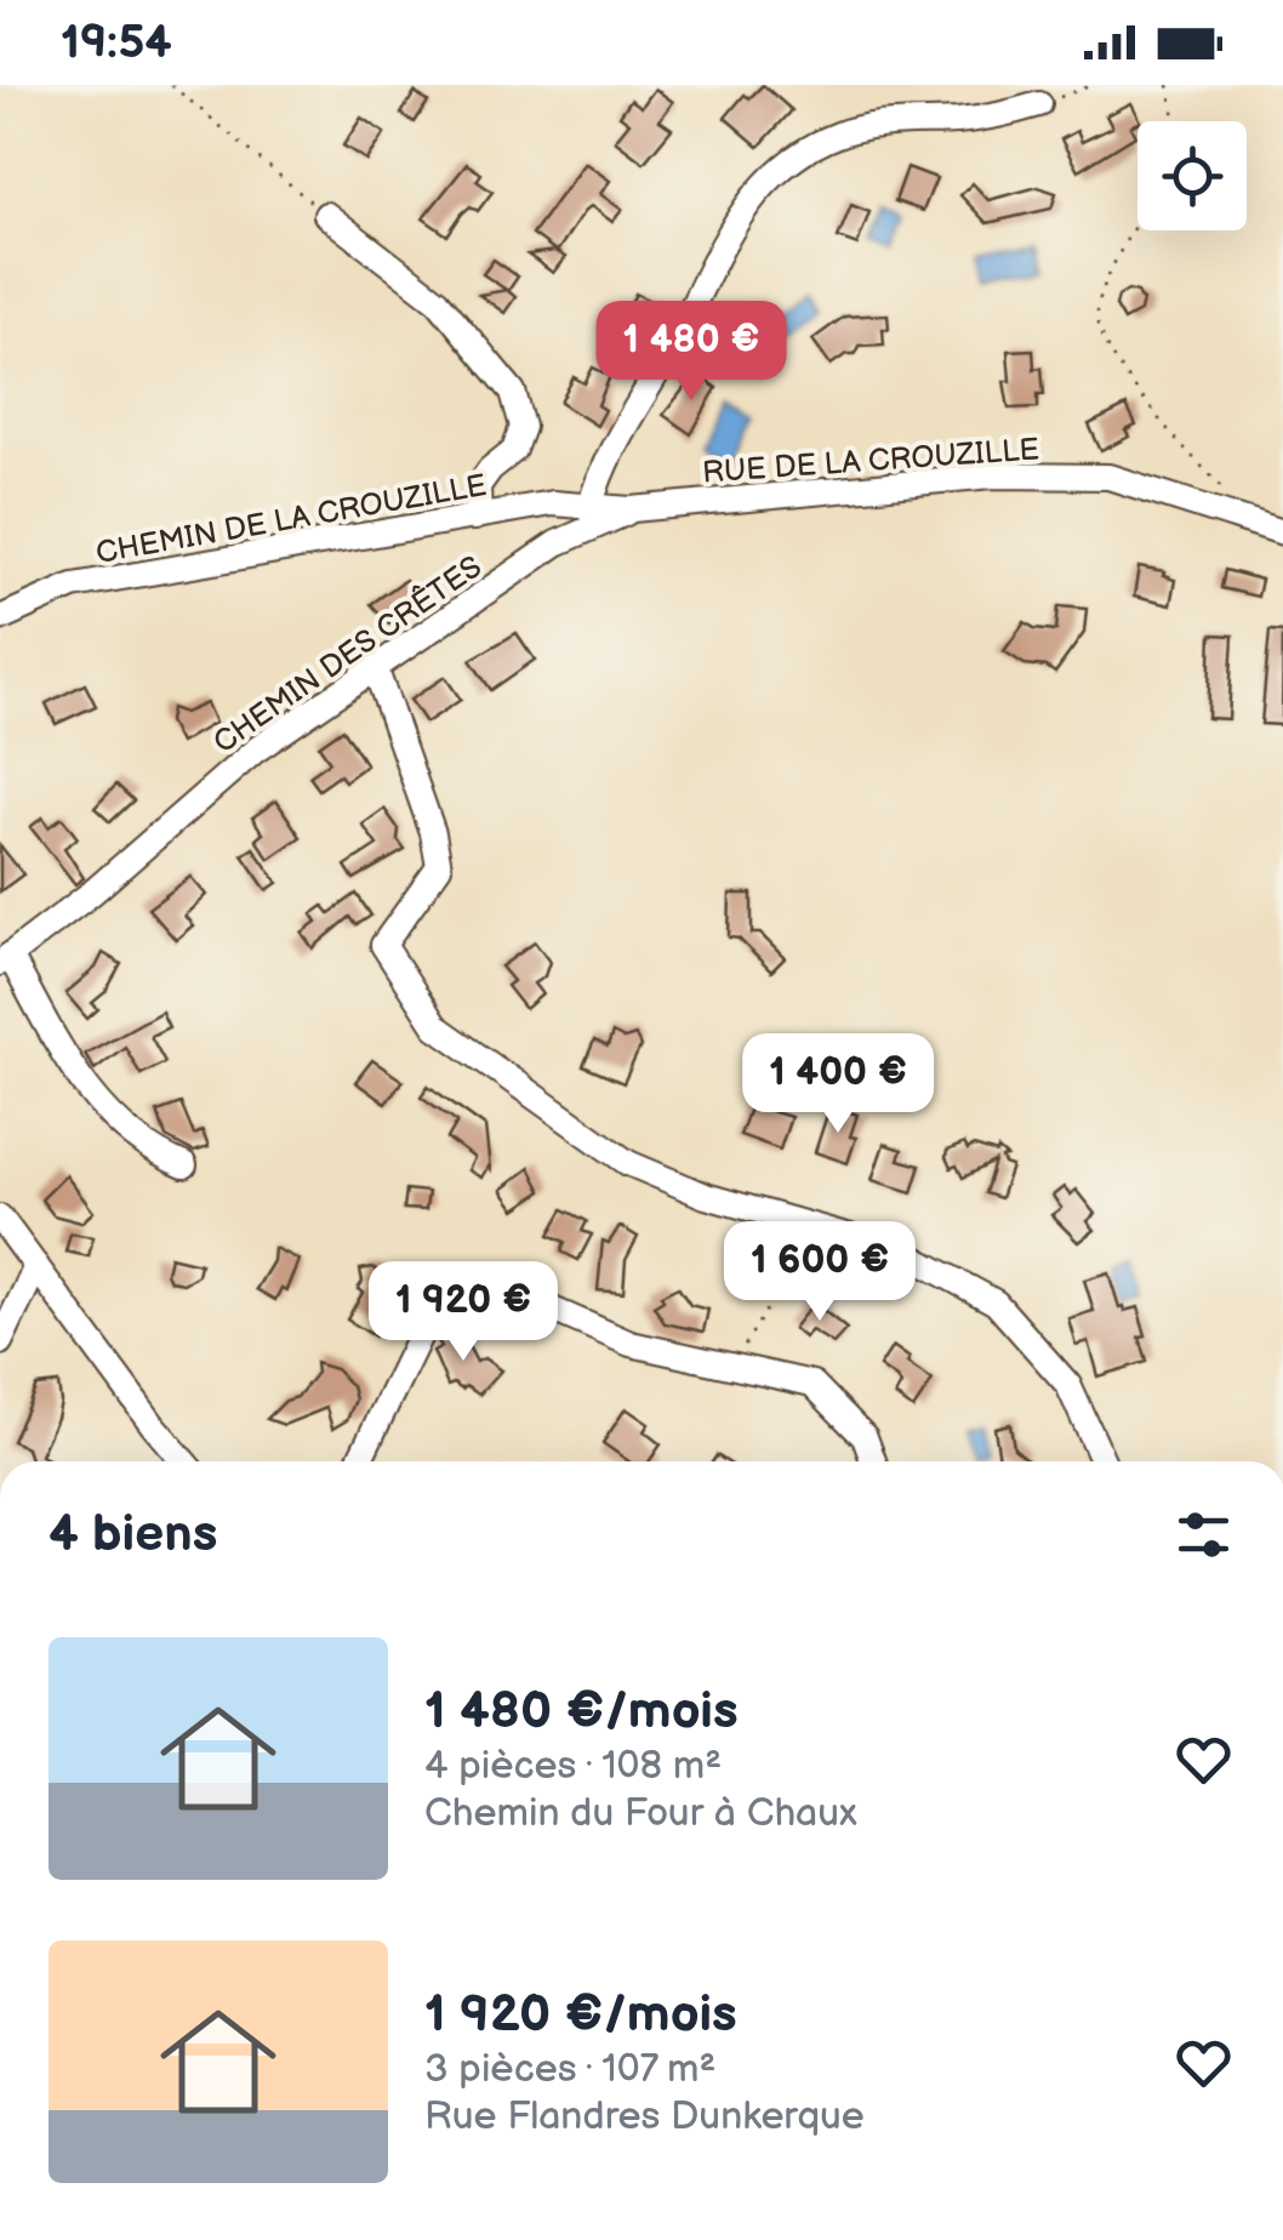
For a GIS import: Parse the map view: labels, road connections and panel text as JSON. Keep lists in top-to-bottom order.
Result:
{
  "streets": {
    "street": ["RUE DE LA CROUZILLE", "CHEMIN DE LA CROUZILLE", "CHEMIN DES CRÊTES"]
  },
  "crossings": [
    ["RUE DE LA CROUZILLE", "CHEMIN DE LA CROUZILLE"],
    ["RUE DE LA CROUZILLE", "CHEMIN DES CRÊTES"]
  ],
  "page": {
    "status": "19:54",
    "price": [
      "1 480 €",
      "1 400 €",
      "1 600 €",
      "1 920 €"
    ],
    "heading": "4 biens",
    "list": [
      {
        "name": "1 480 €/mois",
        "note": "4 pièces · 108 m² · Chemin du Four à Chaux"
      },
      {
        "name": "1 920 €/mois",
        "note": "3 pièces · 107 m² · Rue Flandres Dunkerque"
      }
    ]
  }
}
